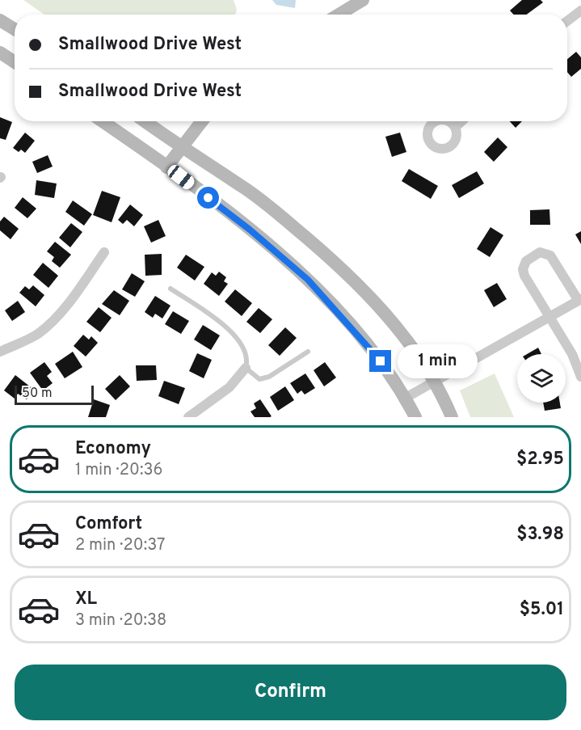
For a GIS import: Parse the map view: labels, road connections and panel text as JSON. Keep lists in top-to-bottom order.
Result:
{
  "scale_bar": "50 m",
  "page": {
    "banner": ["Smallwood Drive West", "Smallwood Drive West"],
    "bubble": "1 min",
    "scale": "50 m",
    "list": [
      {
        "name": "Economy",
        "note": "1 min · 20:36",
        "value": "$2.95"
      },
      {
        "name": "Comfort",
        "note": "2 min · 20:37",
        "value": "$3.98"
      },
      {
        "name": "XL",
        "note": "3 min · 20:38",
        "value": "$5.01"
      }
    ],
    "buttons": "Confirm"
  }
}
